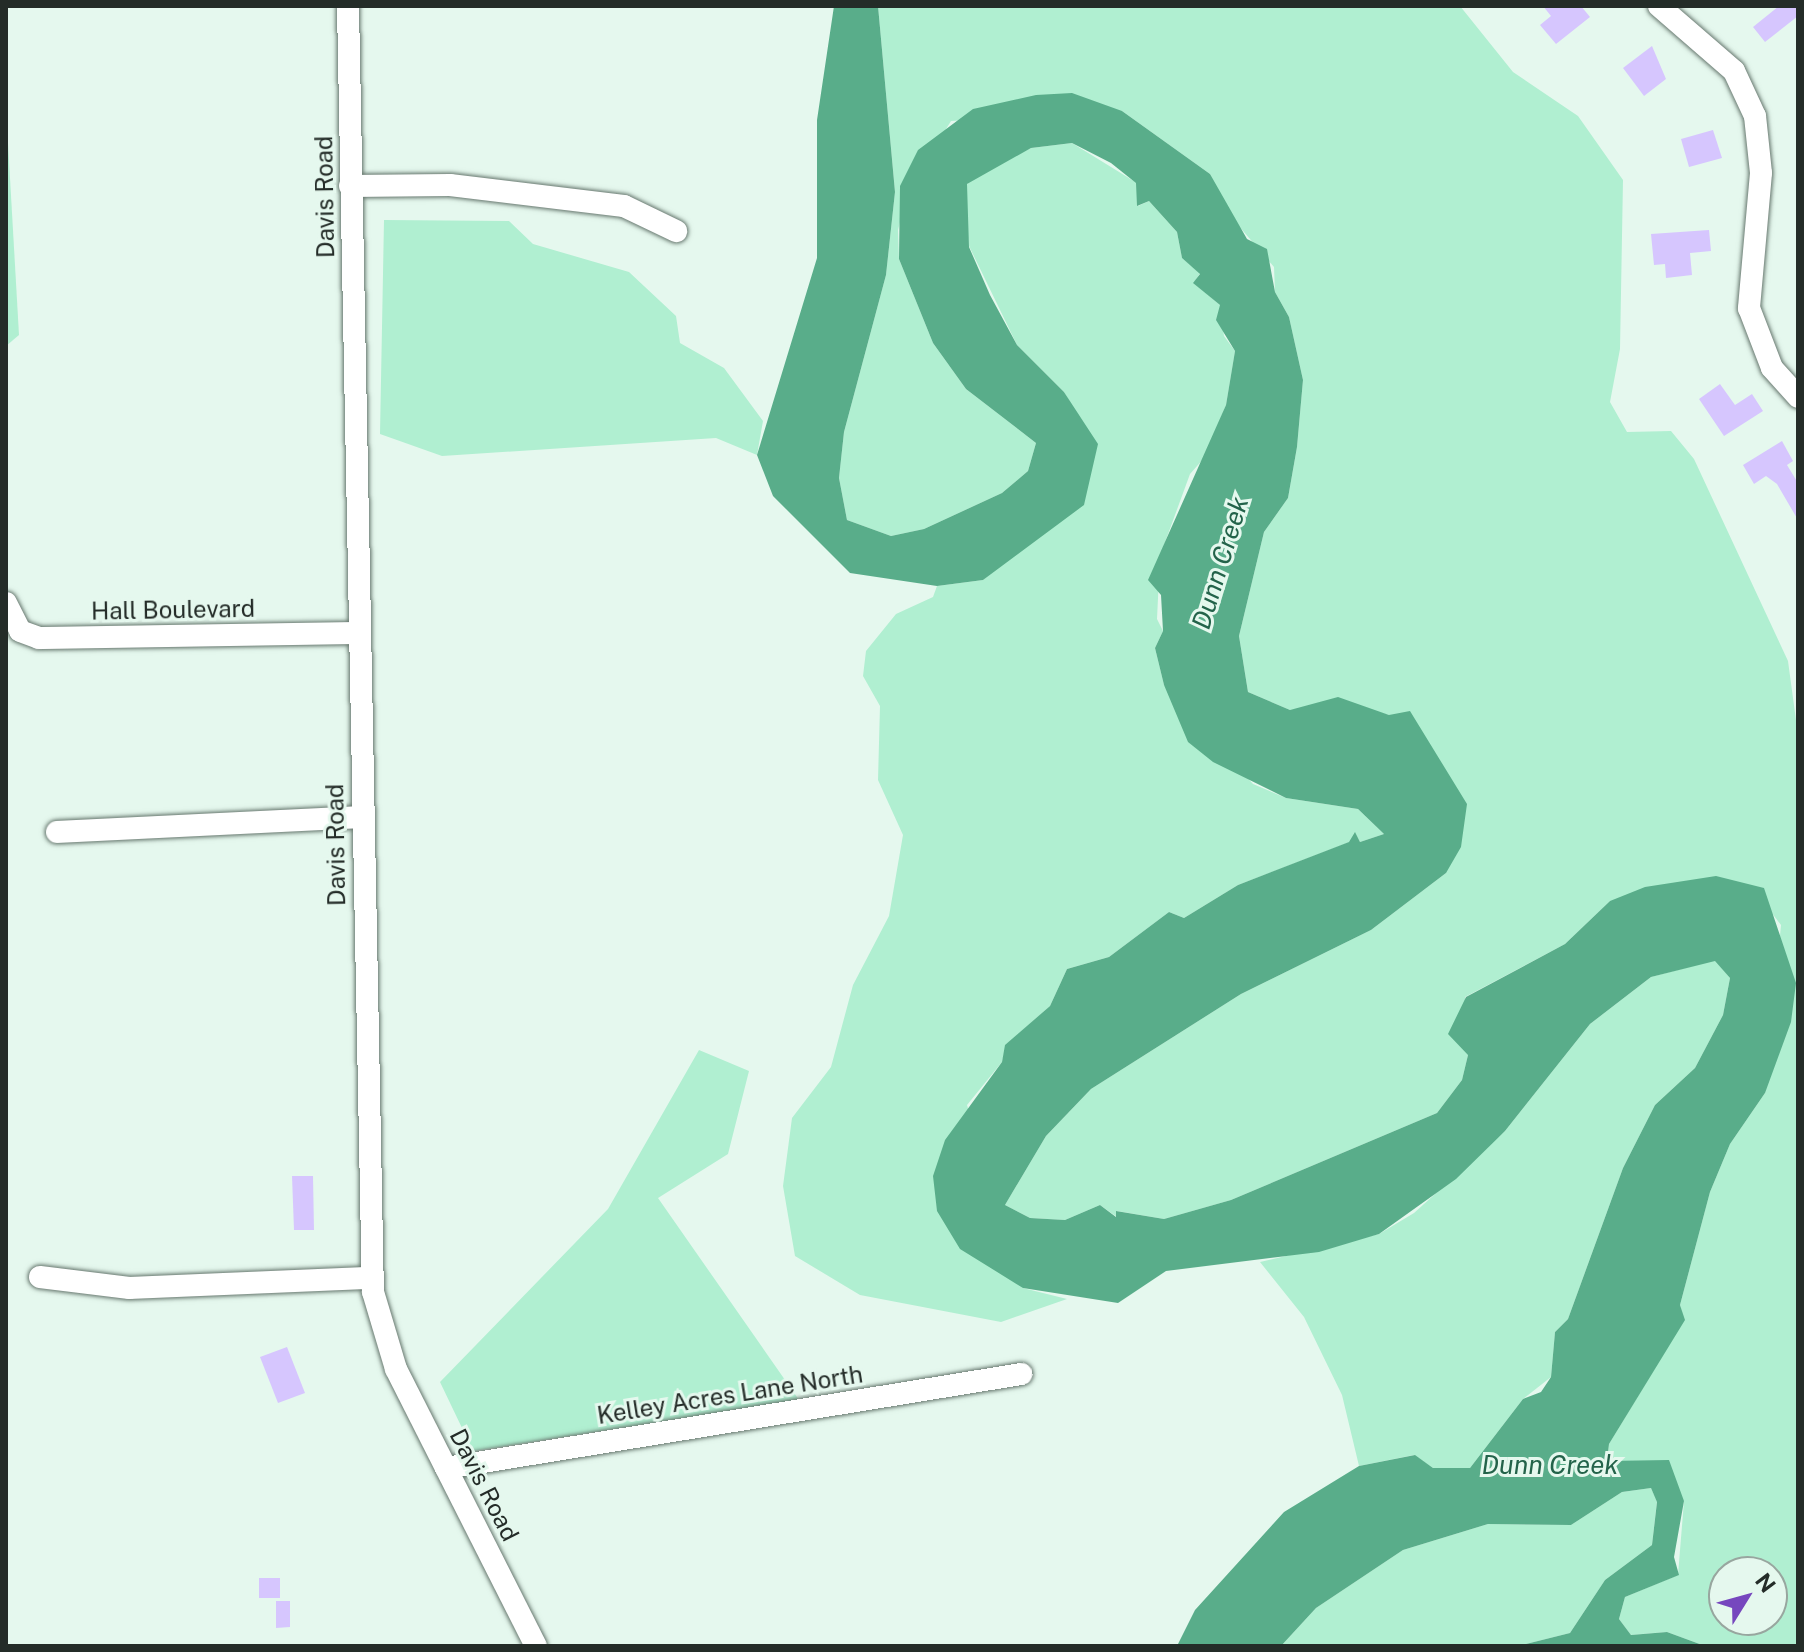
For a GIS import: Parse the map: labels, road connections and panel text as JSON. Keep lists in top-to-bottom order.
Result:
{
  "streets": {
    "street": ["Davis Road", "Hall Boulevard", "Kelley Acres Lane North"]
  },
  "crossings": [
    ["Davis Road", "Hall Boulevard"],
    ["Davis Road", "Kelley Acres Lane North"]
  ],
  "water": ["Dunn Creek"],
  "north": "top right"
}
